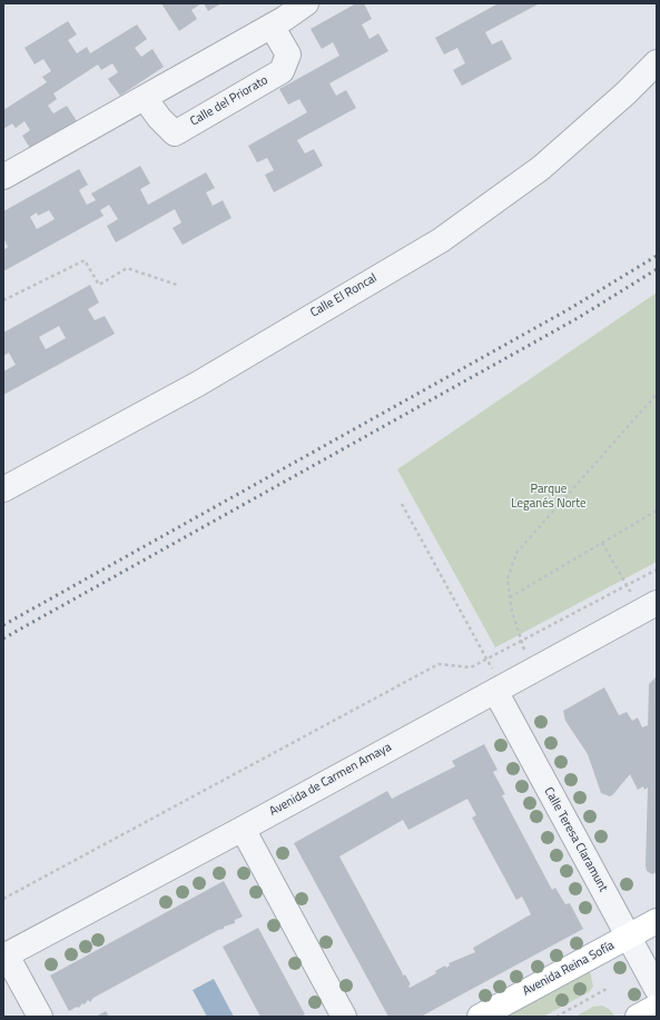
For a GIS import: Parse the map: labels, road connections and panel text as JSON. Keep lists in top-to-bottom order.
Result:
{
  "streets": {
    "main road": ["Avenida Reina Sofía"],
    "street": [
      "Calle del Priorato",
      "Calle El Roncal",
      "Avenida de Carmen Amaya",
      "Calle Teresa Claramunt"
    ]
  },
  "crossings": [
    ["Avenida de Carmen Amaya", "Calle Teresa Claramunt"],
    ["Calle Teresa Claramunt", "Avenida Reina Sofía"]
  ],
  "parks": ["Parque Leganés Norte"]
}
